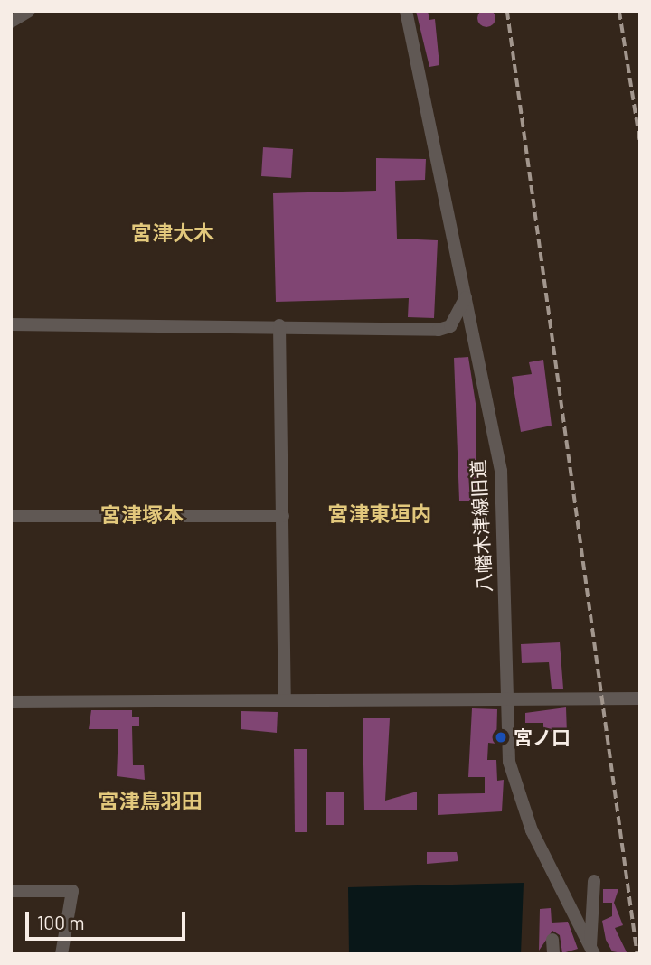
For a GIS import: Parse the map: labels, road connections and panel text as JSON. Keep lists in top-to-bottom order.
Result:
{
  "streets": {
    "street": ["八幡木津線旧道"]
  },
  "districts": [
    "宮津大木",
    "宮津東垣内",
    "宮津塚本",
    "宮津鳥羽田"
  ],
  "places": ["宮ノ口"],
  "scale_bar": "100 m"
}
